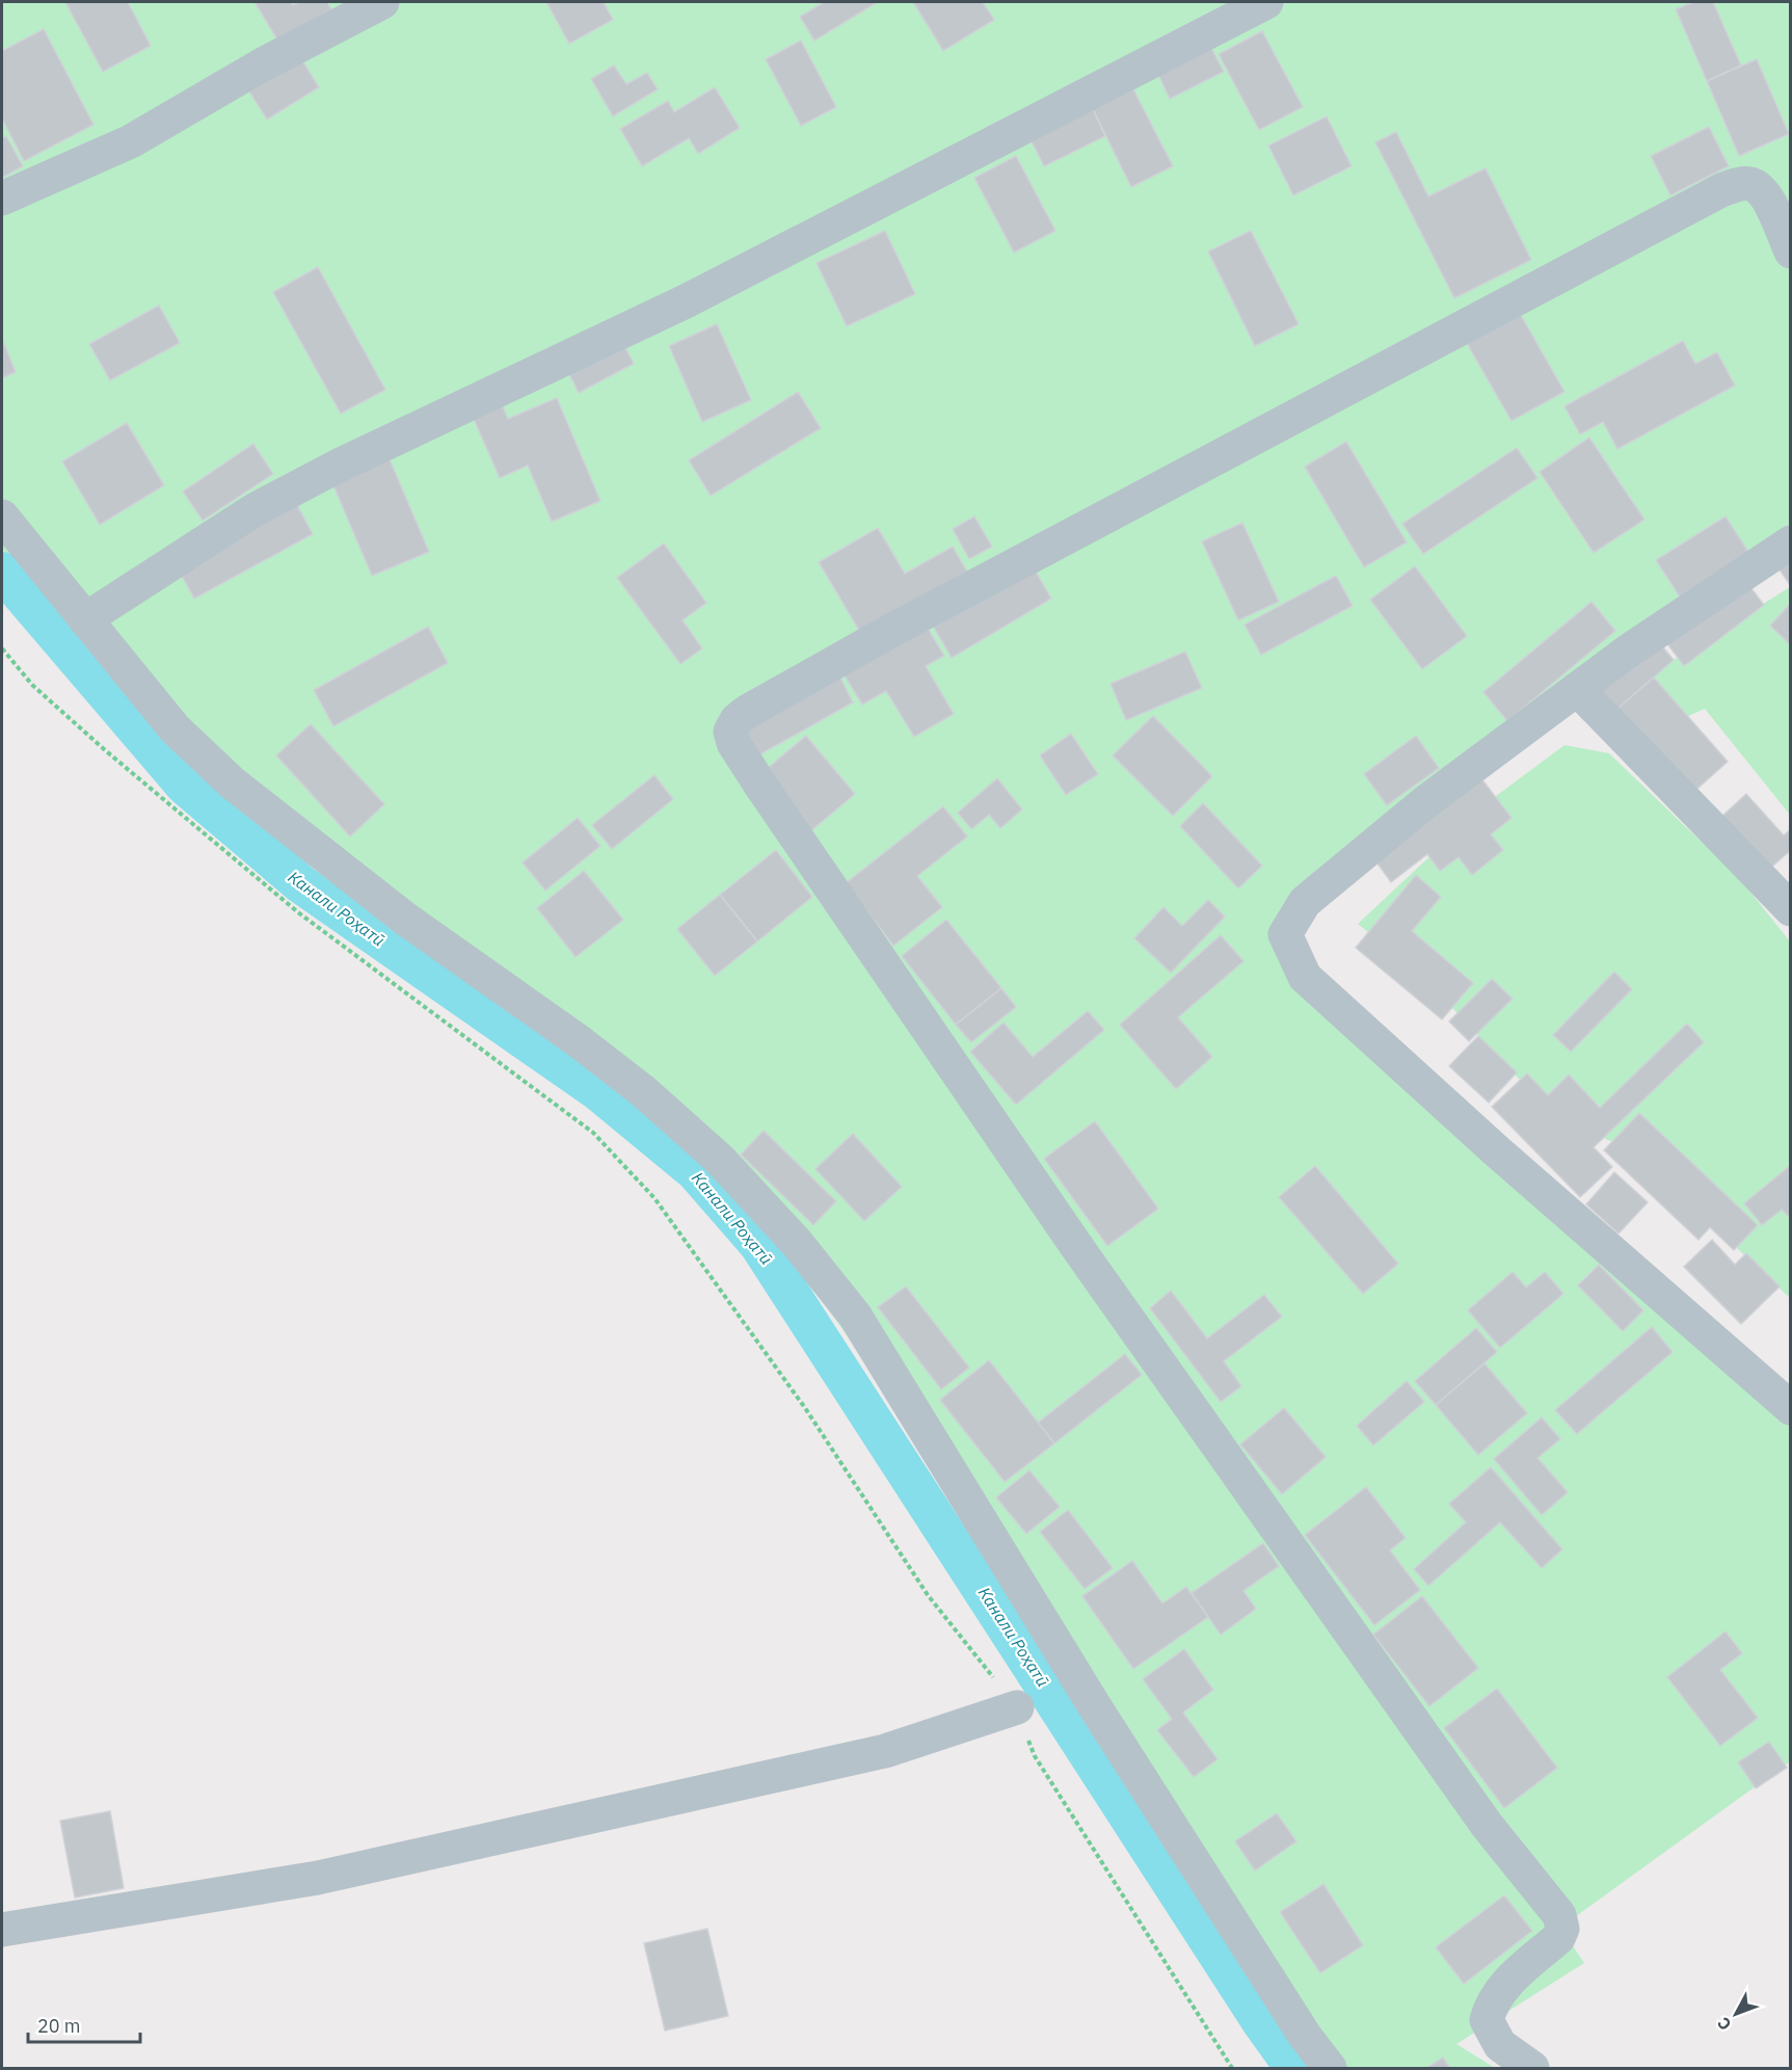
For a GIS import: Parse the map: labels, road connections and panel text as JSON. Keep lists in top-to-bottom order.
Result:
{
  "water": ["Канали Роҳатӣ"],
  "scale_bar": "20 m",
  "north": "bottom left"
}
